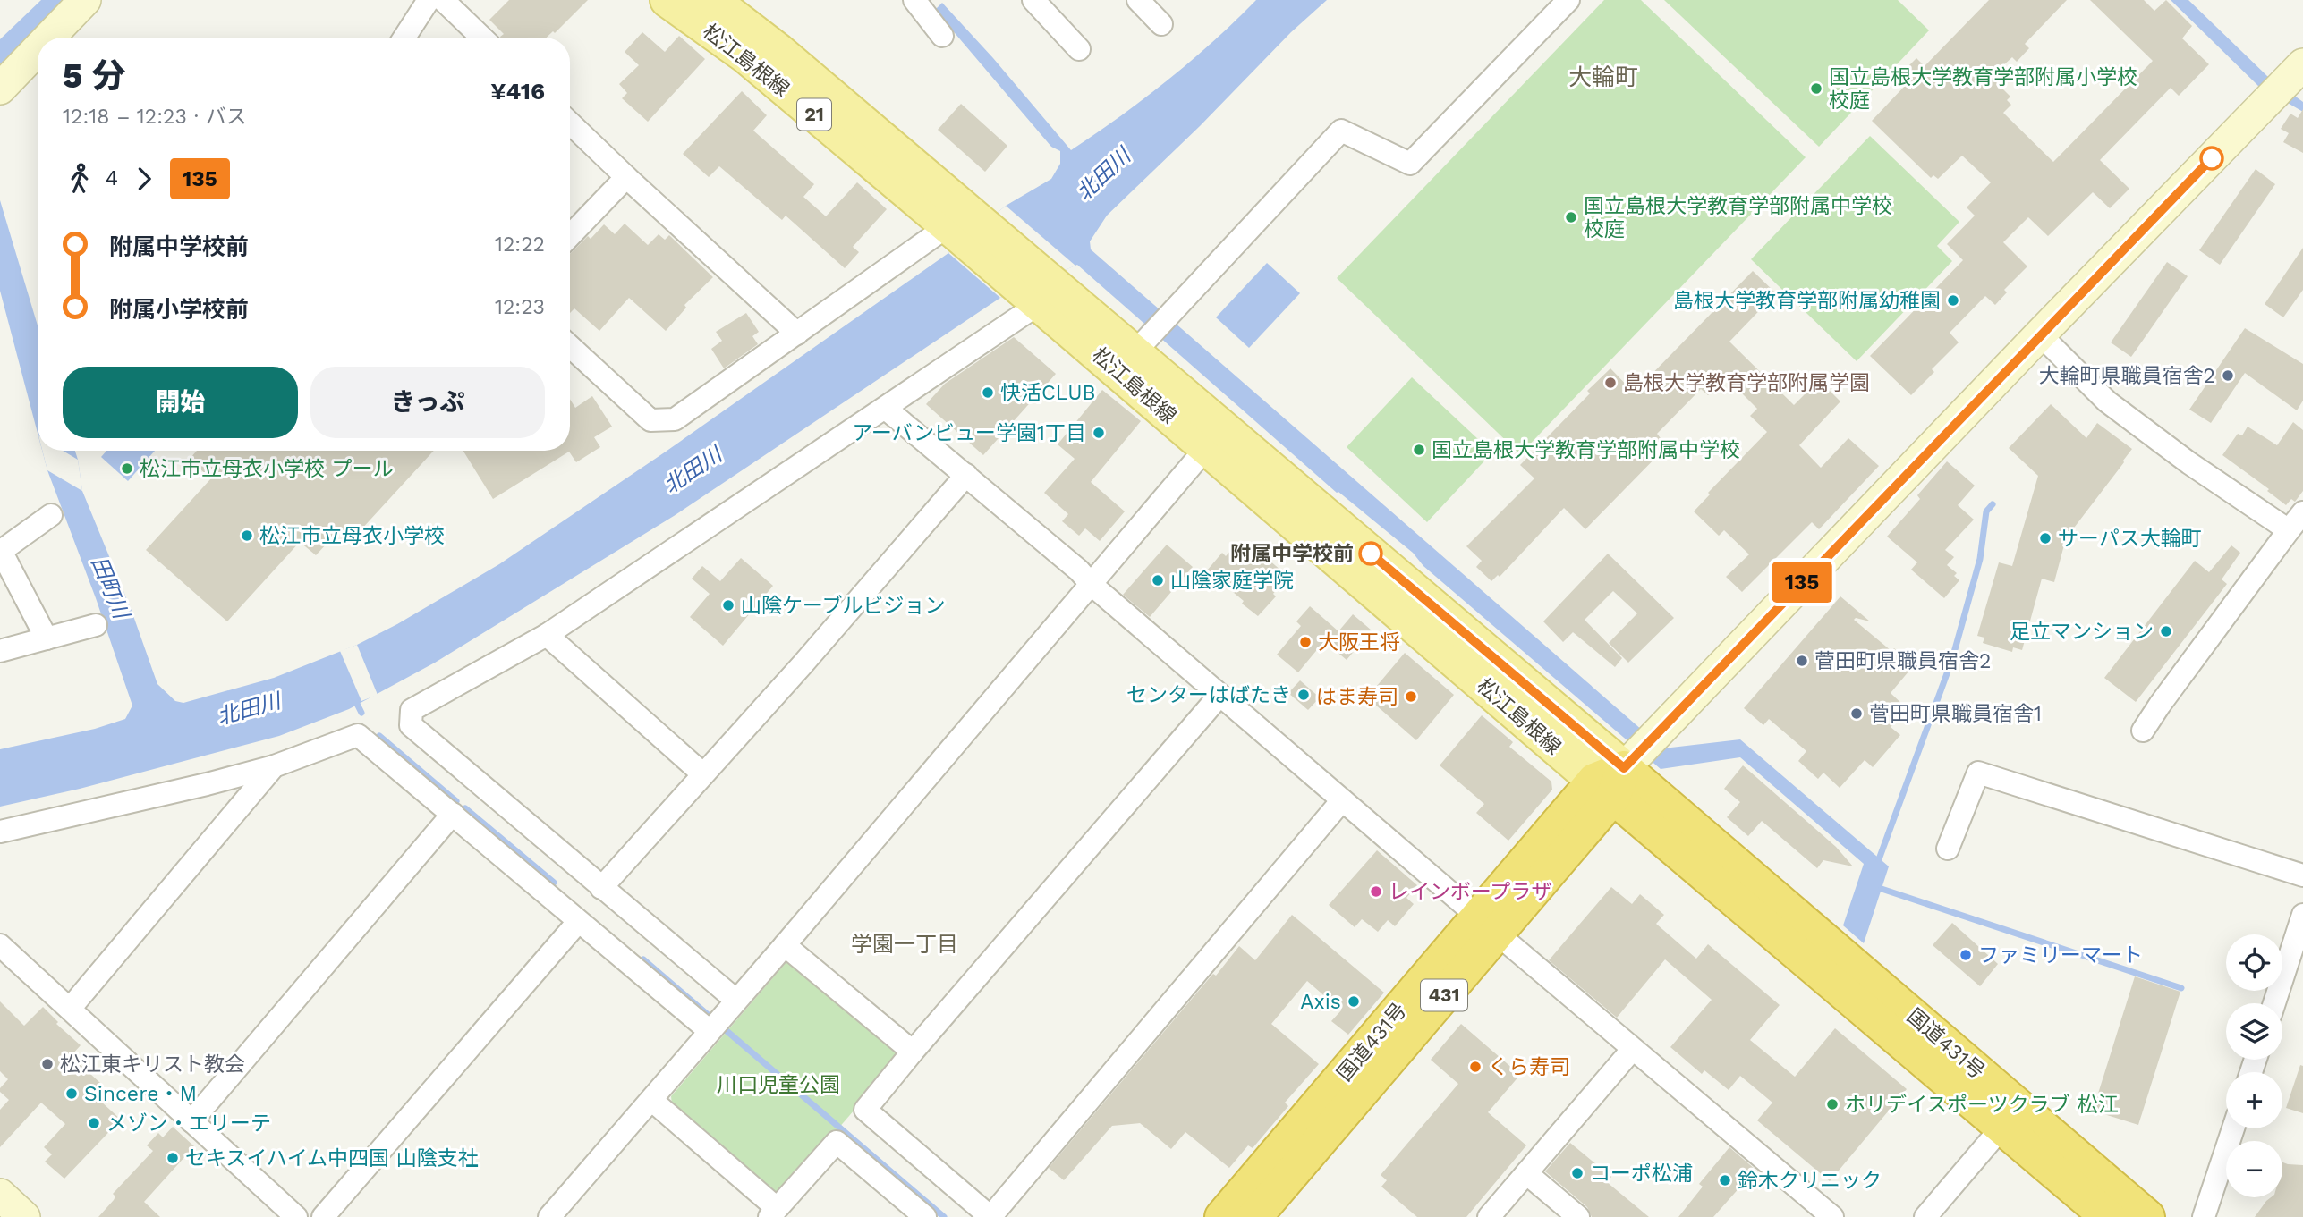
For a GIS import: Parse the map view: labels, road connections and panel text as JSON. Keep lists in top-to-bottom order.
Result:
{
  "streets": {
    "highway": ["431", "国道431号"],
    "main road": ["松江島根線", "21"]
  },
  "crossings": [
    ["松江島根線", "国道431号"]
  ],
  "districts": ["大輪町", "学園一丁目"],
  "water": ["北田川", "田町川"],
  "parks": ["川口児童公園"],
  "places": [
    "国立島根大学教育学部附属小学校 校庭",
    "国立島根大学教育学部附属中学校 校庭",
    "島根大学教育学部附属幼稚園",
    "大輪町県職員宿舎2",
    "島根大学教育学部附属学園",
    "快活CLUB",
    "アーバンビュー学園1丁目",
    "国立島根大学教育学部附属中学校",
    "松江市立母衣小学校 プール",
    "松江市立母衣小学校",
    "サーパス大輪町",
    "附属中学校前",
    "山陰家庭学院",
    "山陰ケーブルビジョン",
    "足立マンション",
    "大阪王将",
    "菅田町県職員宿舎2",
    "センターはばたき",
    "はま寿司",
    "菅田町県職員宿舎1",
    "レインボープラザ",
    "ファミリーマート",
    "Axis",
    "松江東キリスト教会",
    "くら寿司",
    "Sincere・M",
    "ホリデイスポーツクラブ 松江",
    "メゾン・エリーテ",
    "セキスイハイム中四国 山陰支社",
    "コーポ松浦",
    "鈴木クリニック"
  ],
  "lines": ["bus line 135"],
  "page": {
    "on_map": "135",
    "heading": ["5 分", "12:18 – 12:23 · バス", "¥416"],
    "legs": ["4", "135"],
    "list": [
      {
        "name": "附属中学校前",
        "value": "12:22"
      },
      {
        "name": "附属小学校前",
        "value": "12:23"
      }
    ],
    "buttons": ["開始", "きっぷ"],
    "map_buttons": ["+", "−"]
  }
}
